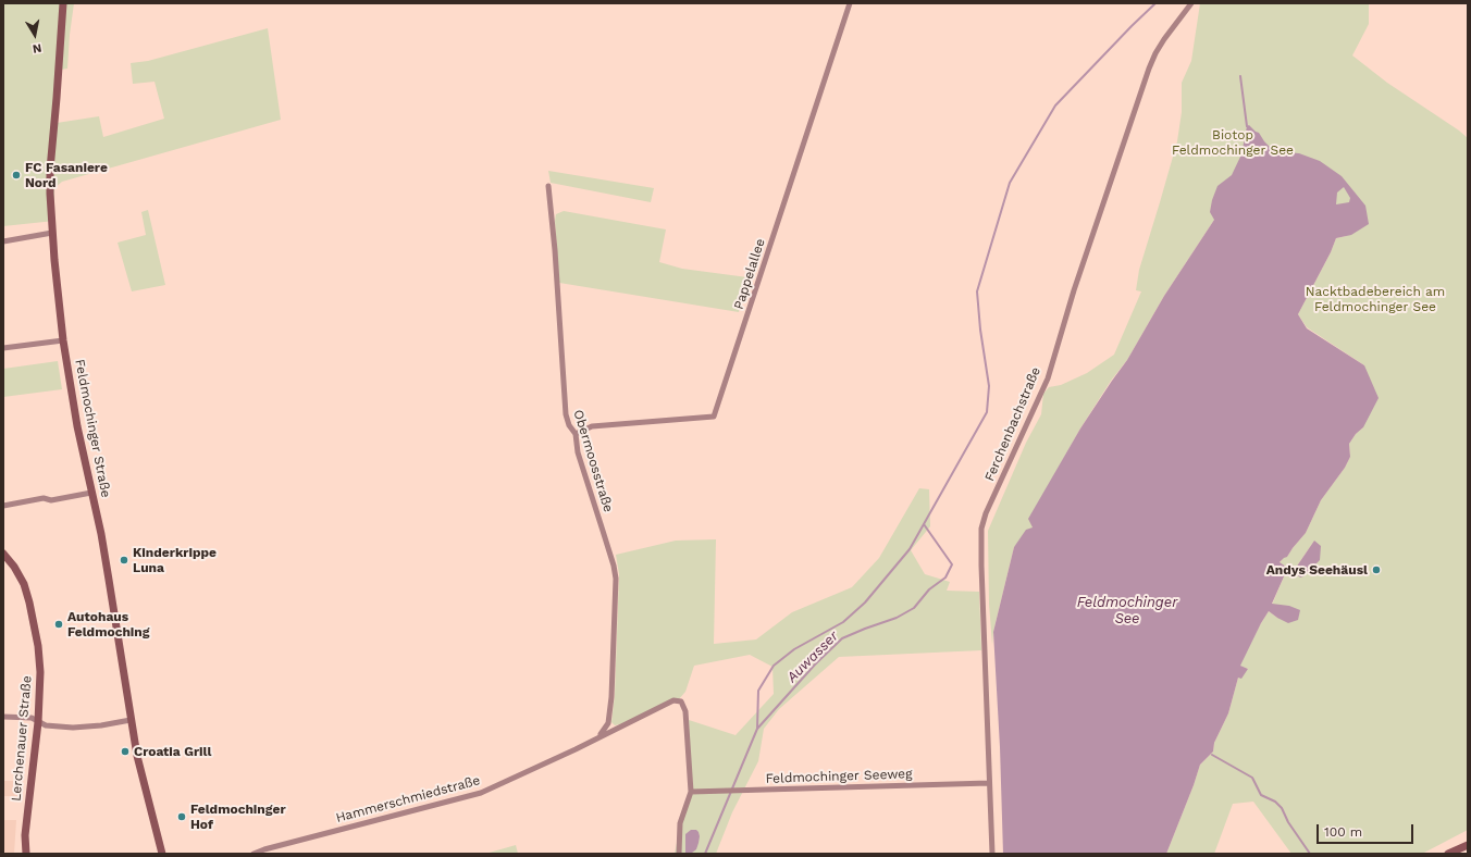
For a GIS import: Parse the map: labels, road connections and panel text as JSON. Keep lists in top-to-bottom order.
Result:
{
  "streets": {
    "main road": ["Feldmochinger Straße", "Lerchenauer Straße"],
    "street": [
      "Pappelallee",
      "Ferchenbachstraße",
      "Obermoosstraße",
      "Feldmochinger Seeweg",
      "Hammerschmiedstraße"
    ]
  },
  "crossings": [
    ["Pappelallee", "Obermoosstraße"],
    ["Ferchenbachstraße", "Feldmochinger Seeweg"],
    ["Obermoosstraße", "Hammerschmiedstraße"],
    ["Feldmochinger Seeweg", "Hammerschmiedstraße"]
  ],
  "water": ["Feldmochinger See", "Auwasser"],
  "parks": ["Biotop Feldmochinger See", "Nacktbadebereich am Feldmochinger See"],
  "places": [
    "FC Fasaniere Nord",
    "Kinderkrippe Luna",
    "Andys Seehäusl",
    "Autohaus Feldmoching",
    "Croatia Grill",
    "Feldmochinger Hof"
  ],
  "scale_bar": "100 m",
  "north": "bottom"
}
